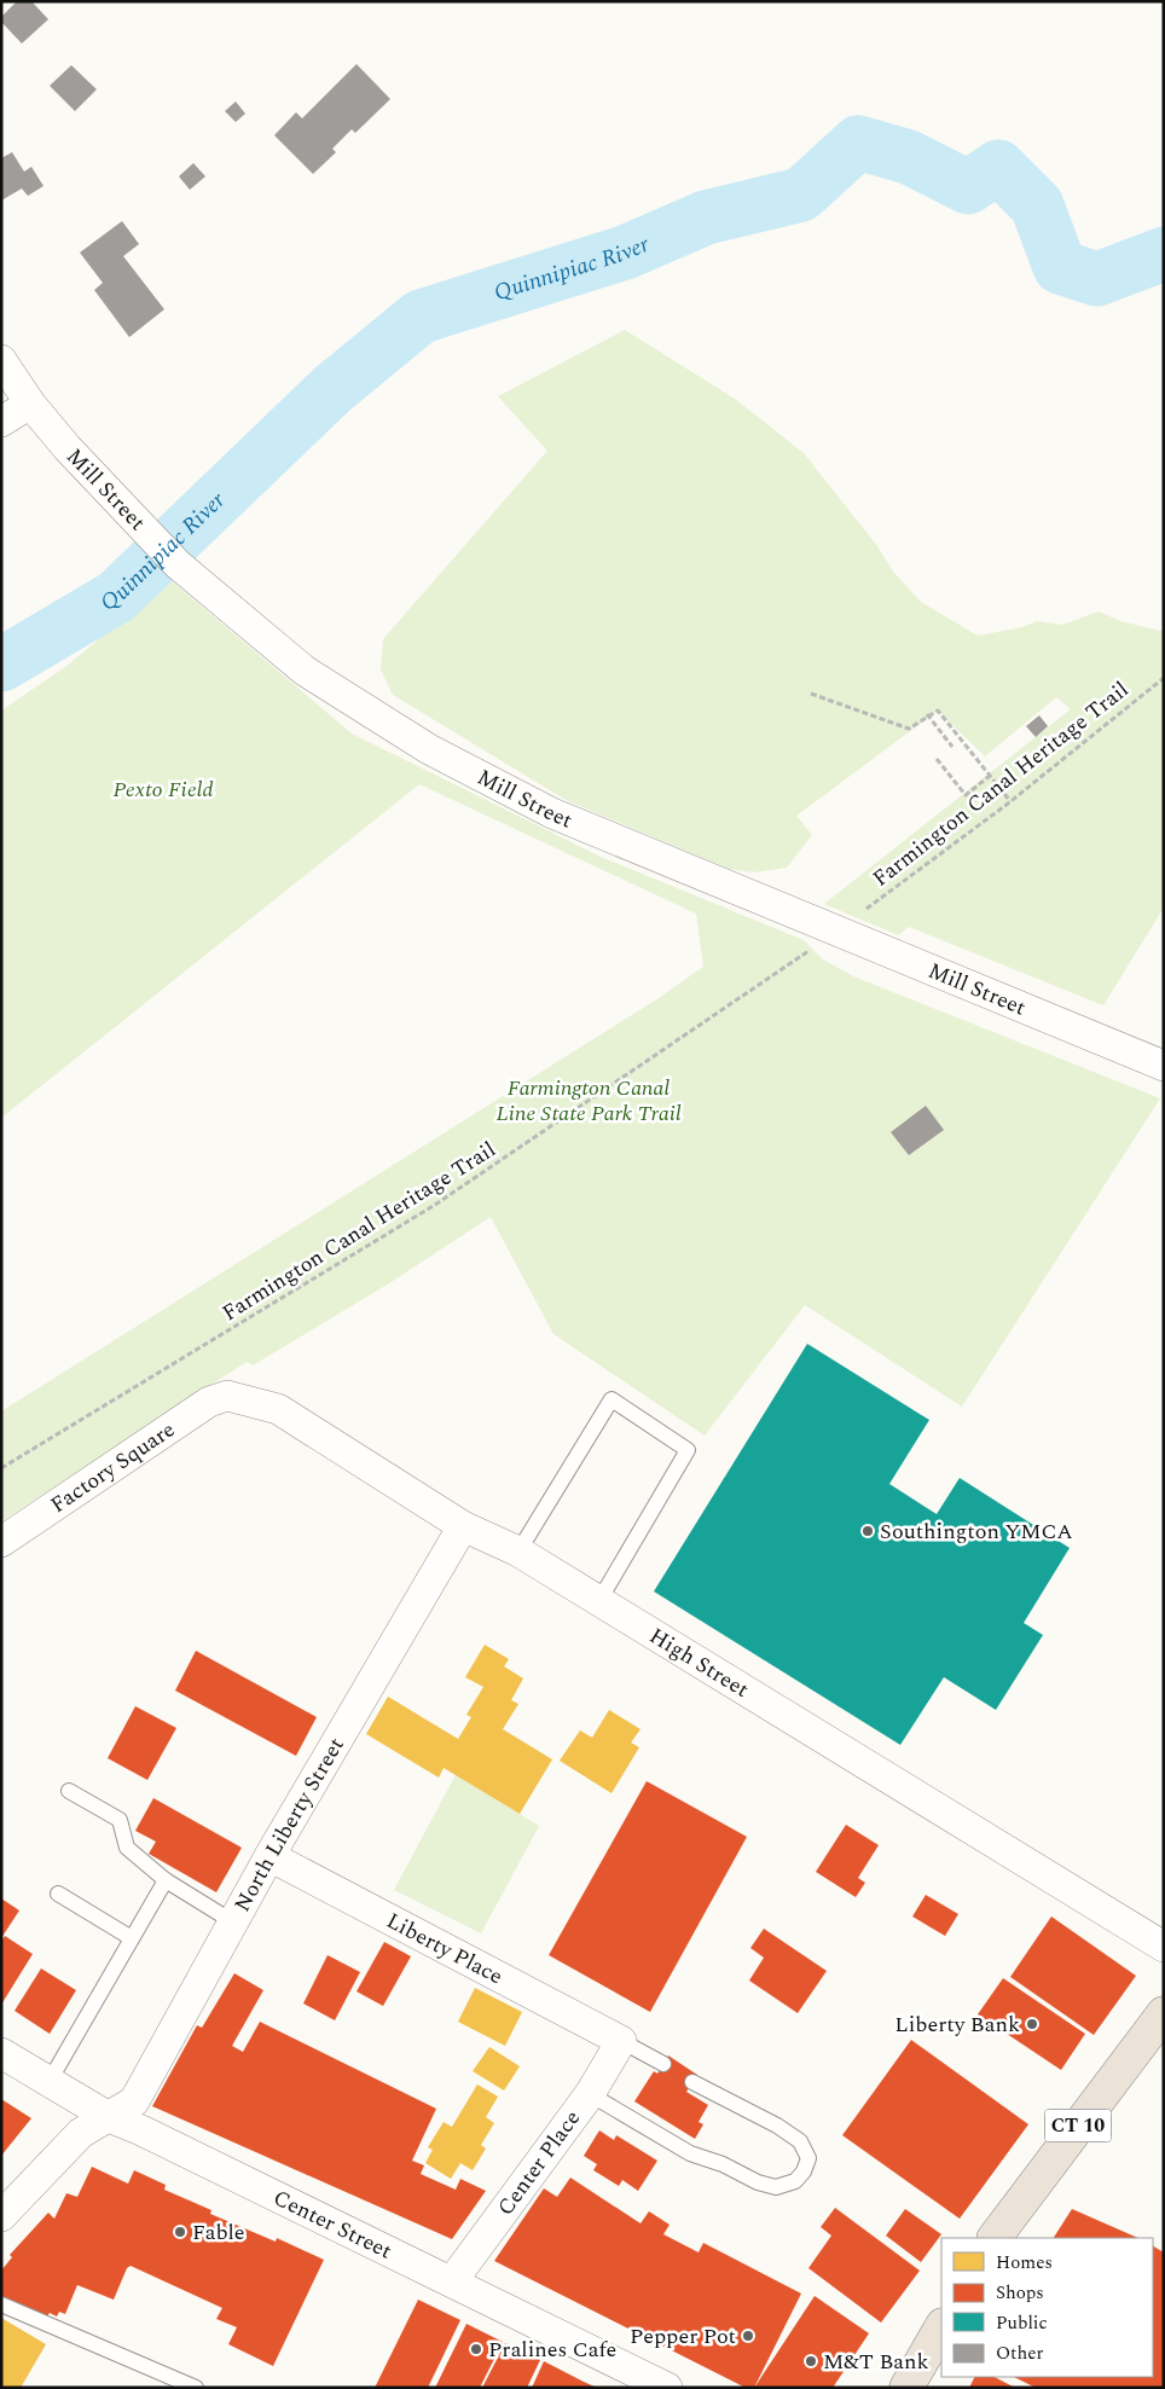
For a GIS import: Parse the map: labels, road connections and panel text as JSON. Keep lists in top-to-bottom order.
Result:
{
  "streets": {
    "highway": ["CT 10"],
    "street": [
      "Mill Street",
      "Factory Square",
      "High Street",
      "North Liberty Street",
      "Liberty Place",
      "Center Place",
      "Center Street"
    ],
    "path": ["Farmington Canal Heritage Trail"]
  },
  "crossings": [
    ["Factory Square", "High Street"],
    ["High Street", "North Liberty Street"],
    ["North Liberty Street", "Liberty Place"],
    ["North Liberty Street", "Center Street"],
    ["Liberty Place", "Center Place"],
    ["Center Place", "Center Street"]
  ],
  "water": ["Quinnipiac River"],
  "parks": ["Pexto Field", "Farmington Canal Line State Park Trail"],
  "places": [
    "Southington YMCA",
    "Liberty Bank",
    "Fable",
    "Pepper Pot",
    "Pralines Cafe",
    "M&T Bank"
  ],
  "legend": [
    "Homes",
    "Shops",
    "Public",
    "Other"
  ]
}
